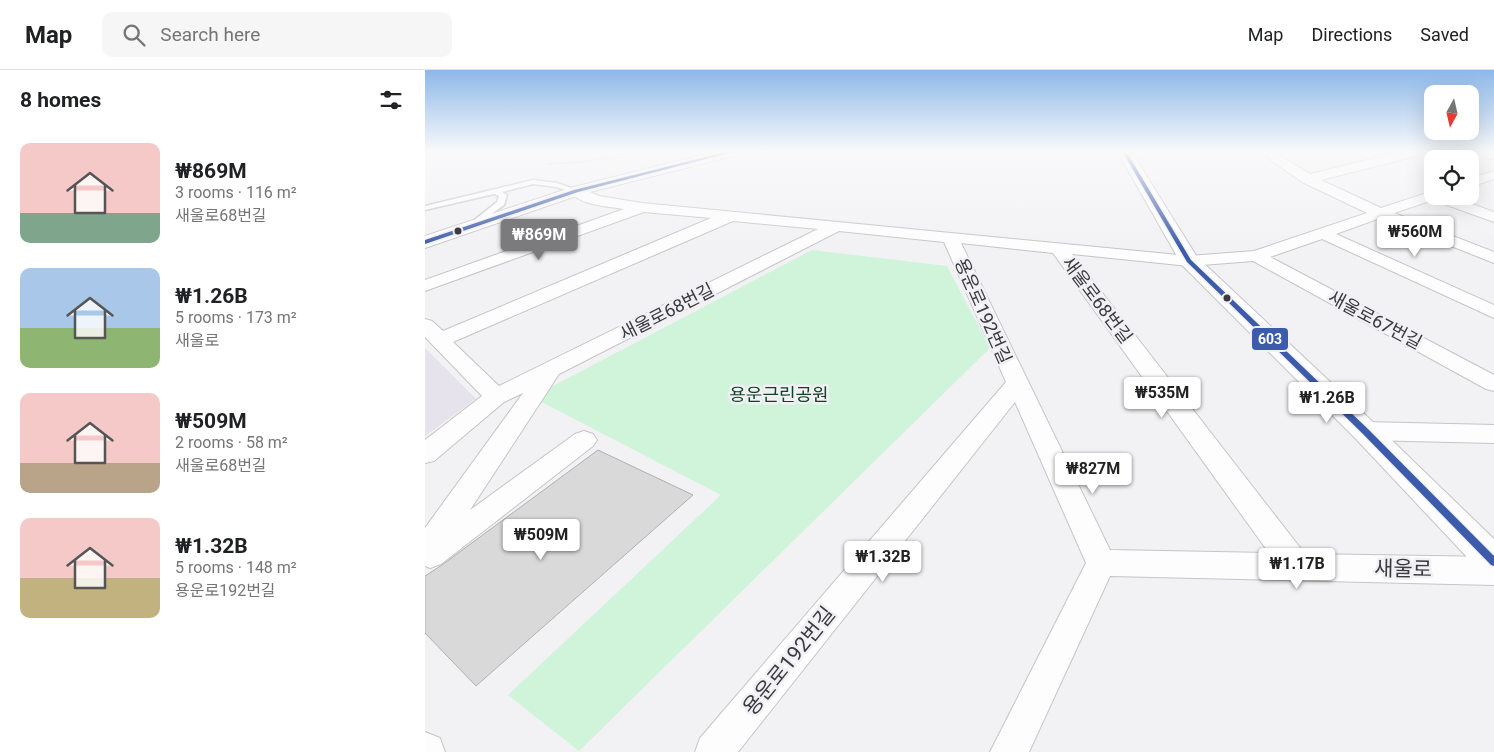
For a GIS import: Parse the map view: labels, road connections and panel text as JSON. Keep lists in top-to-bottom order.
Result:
{
  "streets": {
    "street": [
      "새울로68번길",
      "용운로192번길",
      "새울로67번길",
      "새울로"
    ]
  },
  "crossings": [
    ["새울로68번길", "용운로192번길"],
    ["새울로68번길", "새울로"],
    ["용운로192번길", "새울로"]
  ],
  "parks": ["용운근린공원"],
  "lines": ["transit line 603"],
  "north": "bottom",
  "page": {
    "header": "Map",
    "search": "Search here",
    "nav": ["Map", "Directions", "Saved"],
    "heading": "8 homes",
    "list": [
      {
        "name": "₩869M",
        "note": "3 rooms · 116 m² · 새울로68번길"
      },
      {
        "name": "₩1.26B",
        "note": "5 rooms · 173 m² · 새울로"
      },
      {
        "name": "₩509M",
        "note": "2 rooms · 58 m² · 새울로68번길"
      },
      {
        "name": "₩1.32B",
        "note": "5 rooms · 148 m² · 용운로192번길"
      }
    ],
    "price": [
      "₩560M",
      "₩869M",
      "₩535M",
      "₩1.26B",
      "₩827M",
      "₩509M",
      "₩1.32B",
      "₩1.17B"
    ]
  }
}
